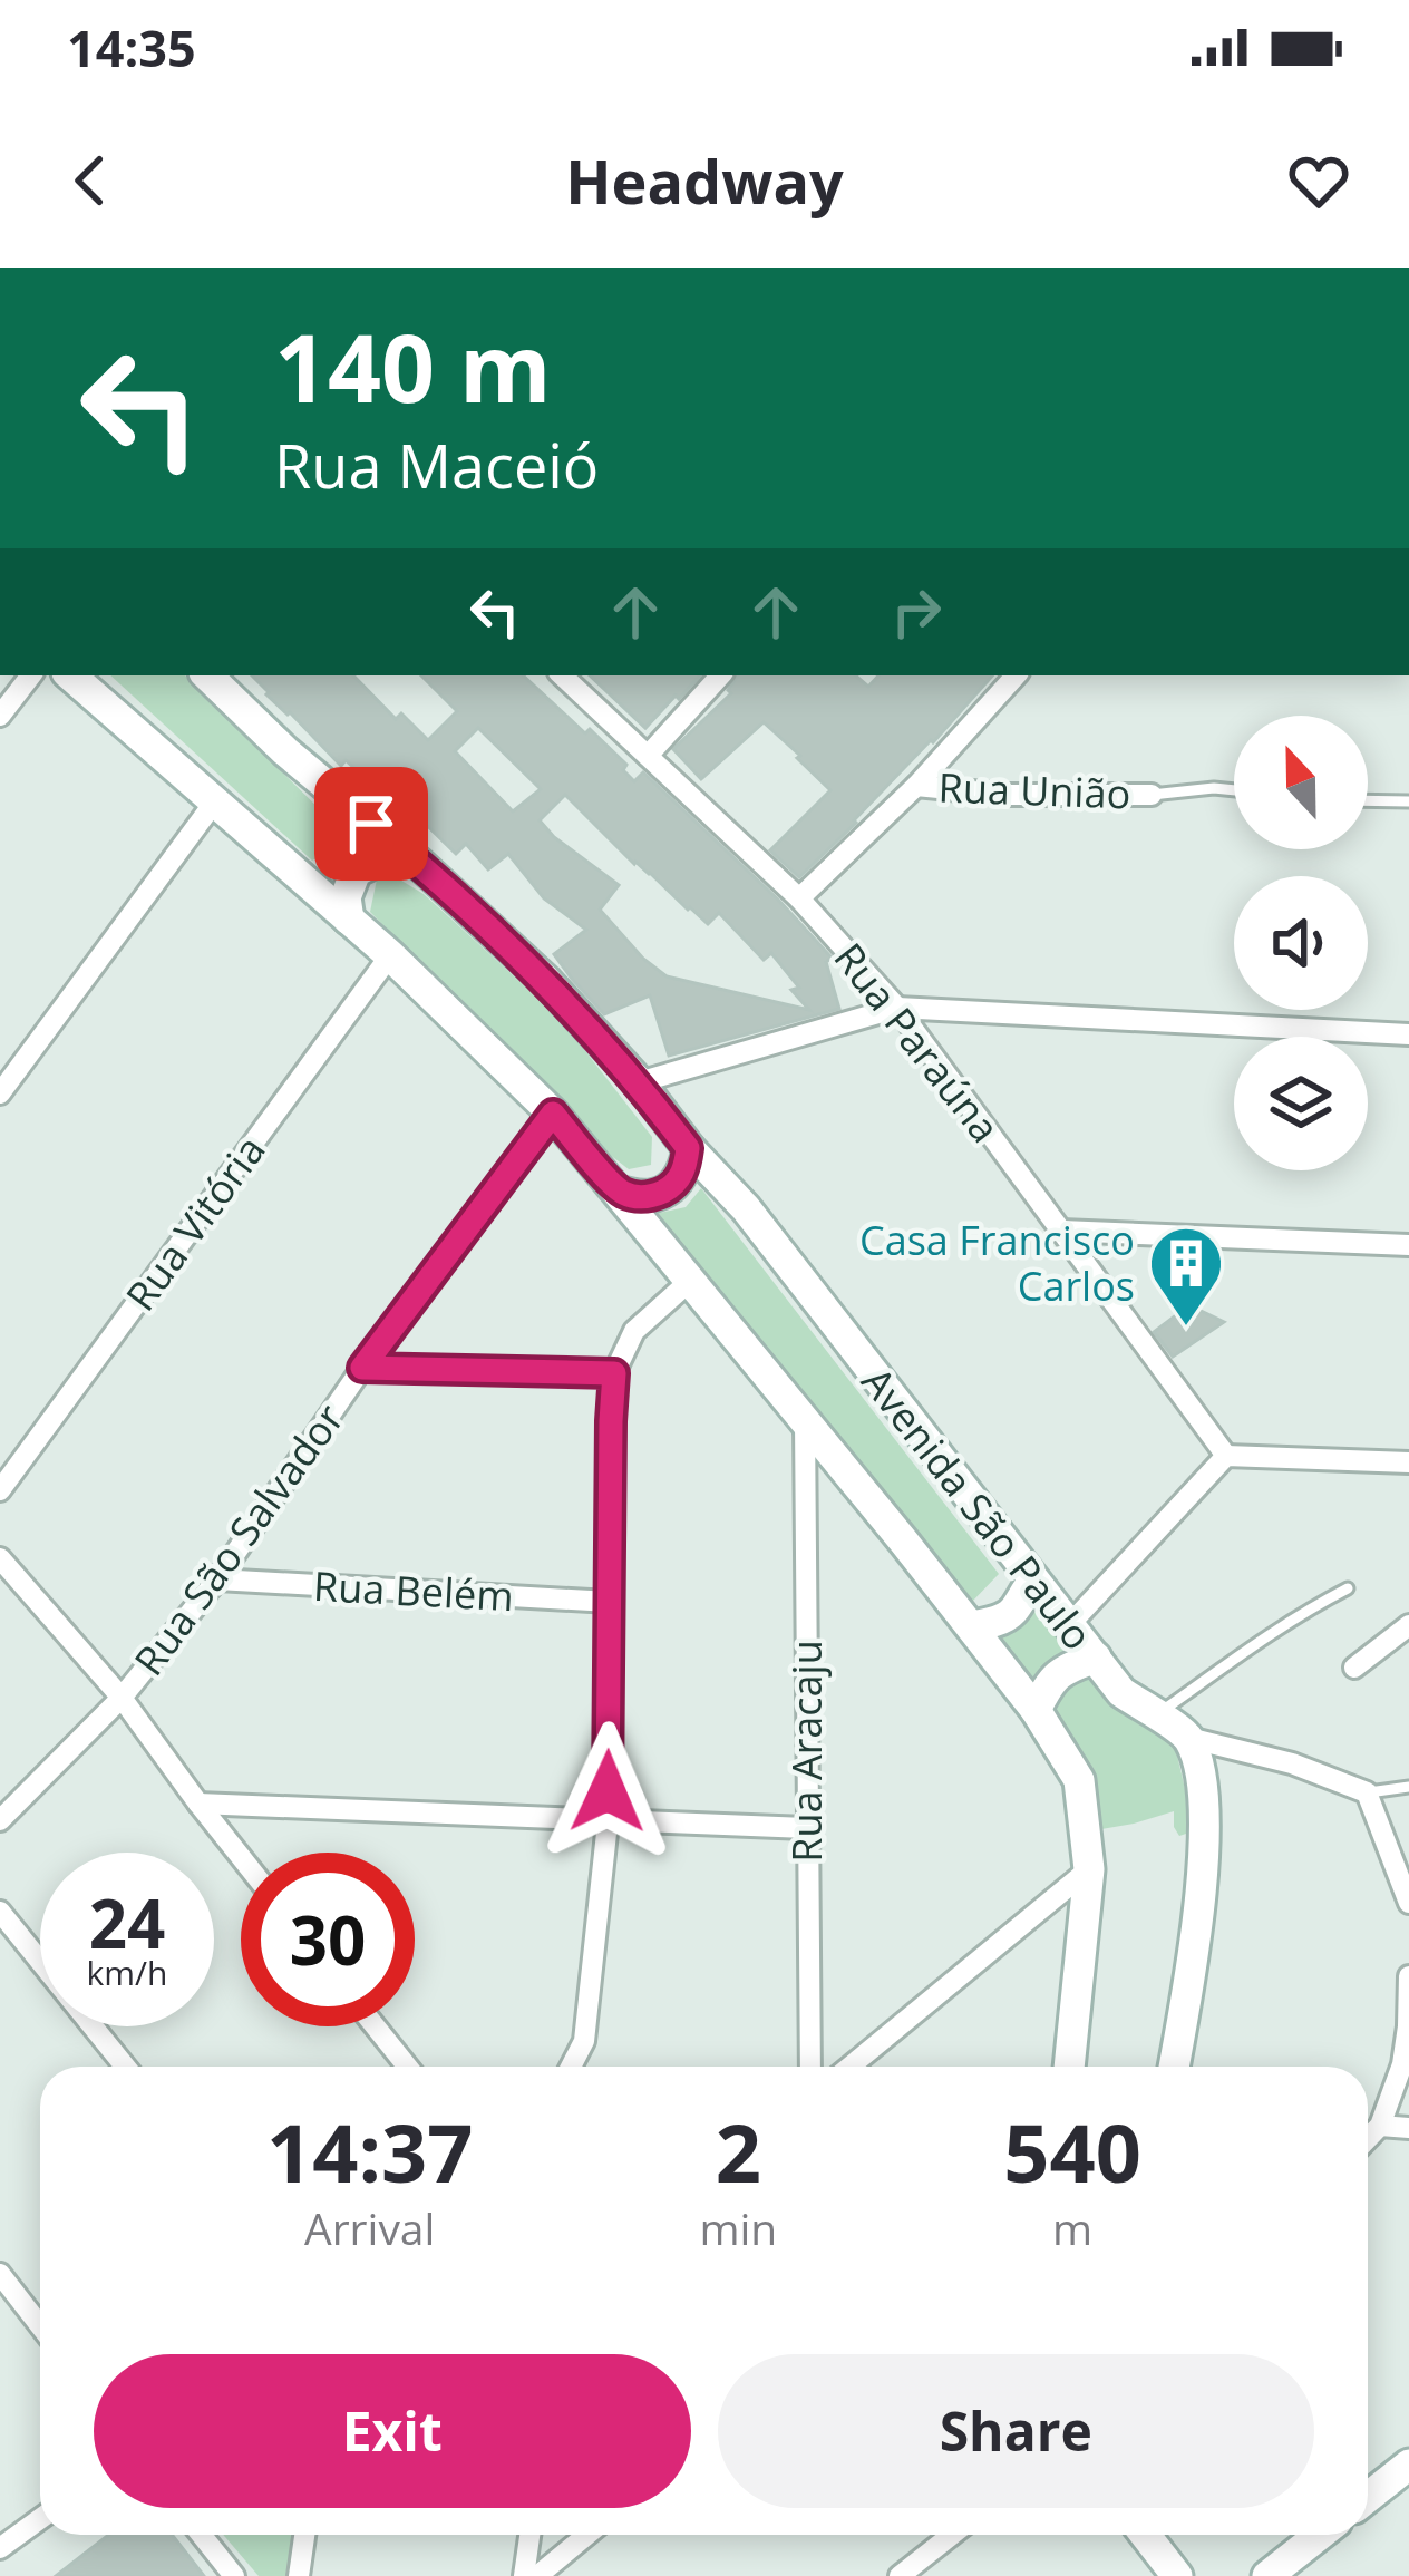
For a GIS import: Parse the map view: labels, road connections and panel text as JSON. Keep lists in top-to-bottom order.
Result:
{
  "streets": {
    "street": [
      "Rua União",
      "Rua Paraúna",
      "Rua Vitória",
      "Avenida São Paulo",
      "Rua São Salvador",
      "Rua Belém",
      "Rua Aracaju"
    ]
  },
  "crossings": [
    ["Rua Vitória", "Avenida São Paulo"],
    ["Avenida São Paulo", "Rua São Salvador"],
    ["Avenida São Paulo", "Rua Aracaju"],
    ["Rua São Salvador", "Rua Belém"]
  ],
  "places": {
    "building": ["Casa Francisco Carlos"]
  },
  "north": "top",
  "page": {
    "status": "14:35",
    "header": "Headway",
    "turn": ["140 m", "Rua Maceió"],
    "speed": "24 km/h",
    "limit": "30",
    "eta": [
      "14:37",
      "Arrival",
      "2",
      "min",
      "540",
      "m"
    ],
    "buttons": ["Exit", "Share"]
  }
}
